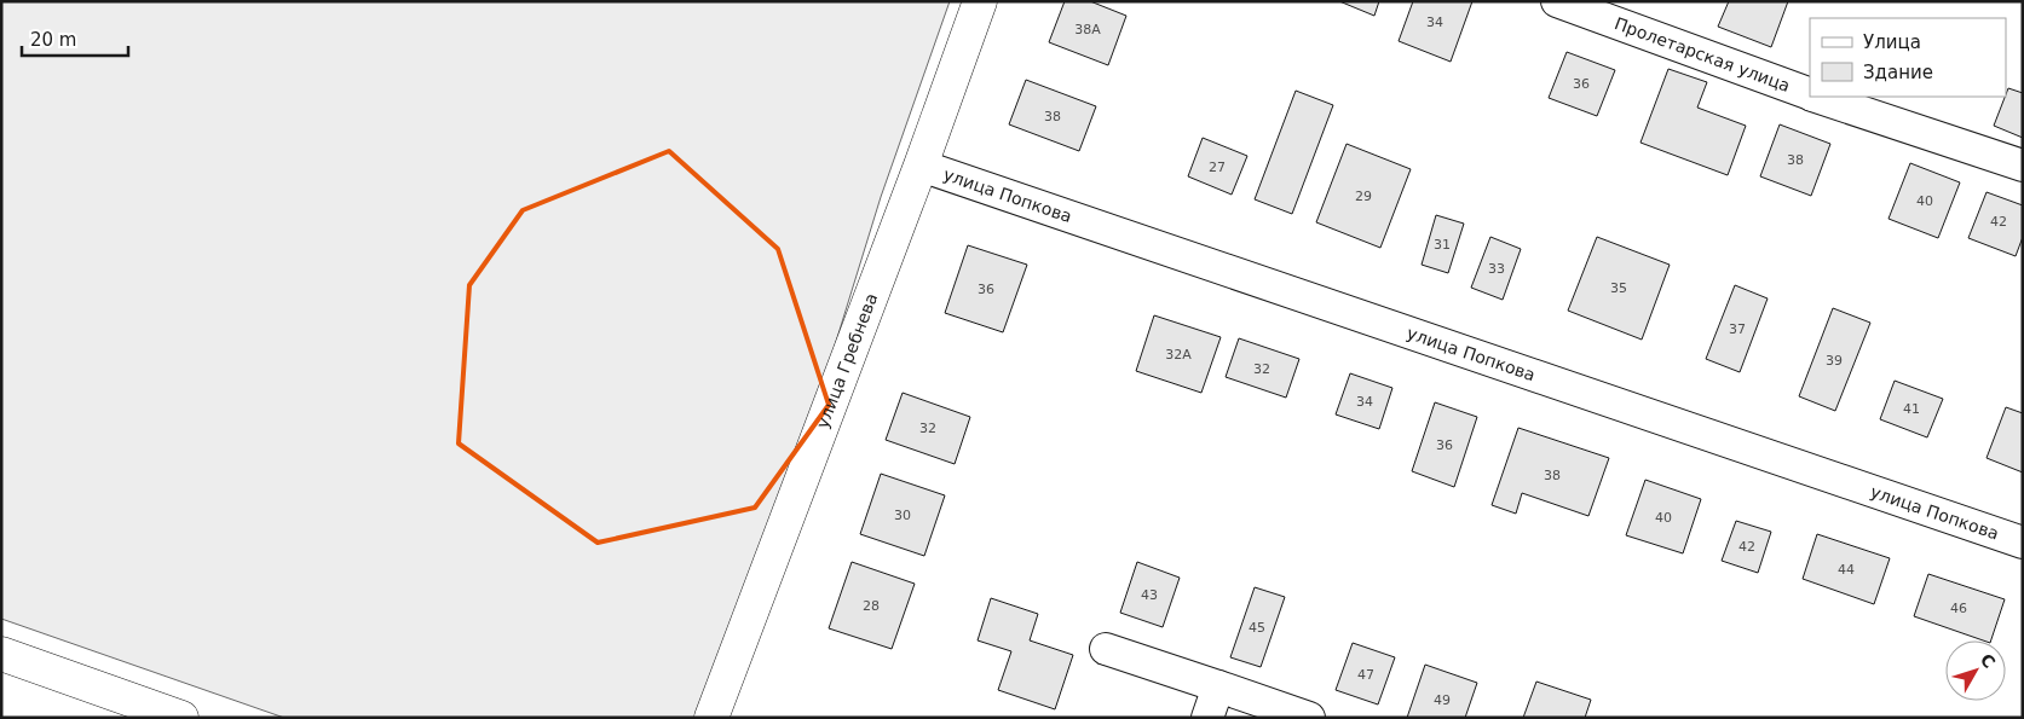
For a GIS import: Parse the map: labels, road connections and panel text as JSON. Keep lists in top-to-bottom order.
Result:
{
  "streets": {
    "street": ["Пролетарская улица", "улица Попкова", "улица Гребнева"]
  },
  "crossings": [
    ["улица Попкова", "улица Гребнева"]
  ],
  "house_numbers": [
    "34",
    "38А",
    "36",
    "38",
    "38",
    "27",
    "29",
    "40",
    "42",
    "31",
    "33",
    "35",
    "36",
    "37",
    "32А",
    "39",
    "32",
    "34",
    "41",
    "32",
    "36",
    "38",
    "30",
    "40",
    "42",
    "44",
    "43",
    "28",
    "46",
    "45",
    "47",
    "49"
  ],
  "legend": ["Улица", "Здание"],
  "scale_bar": "20 m",
  "north": "top right"
}
